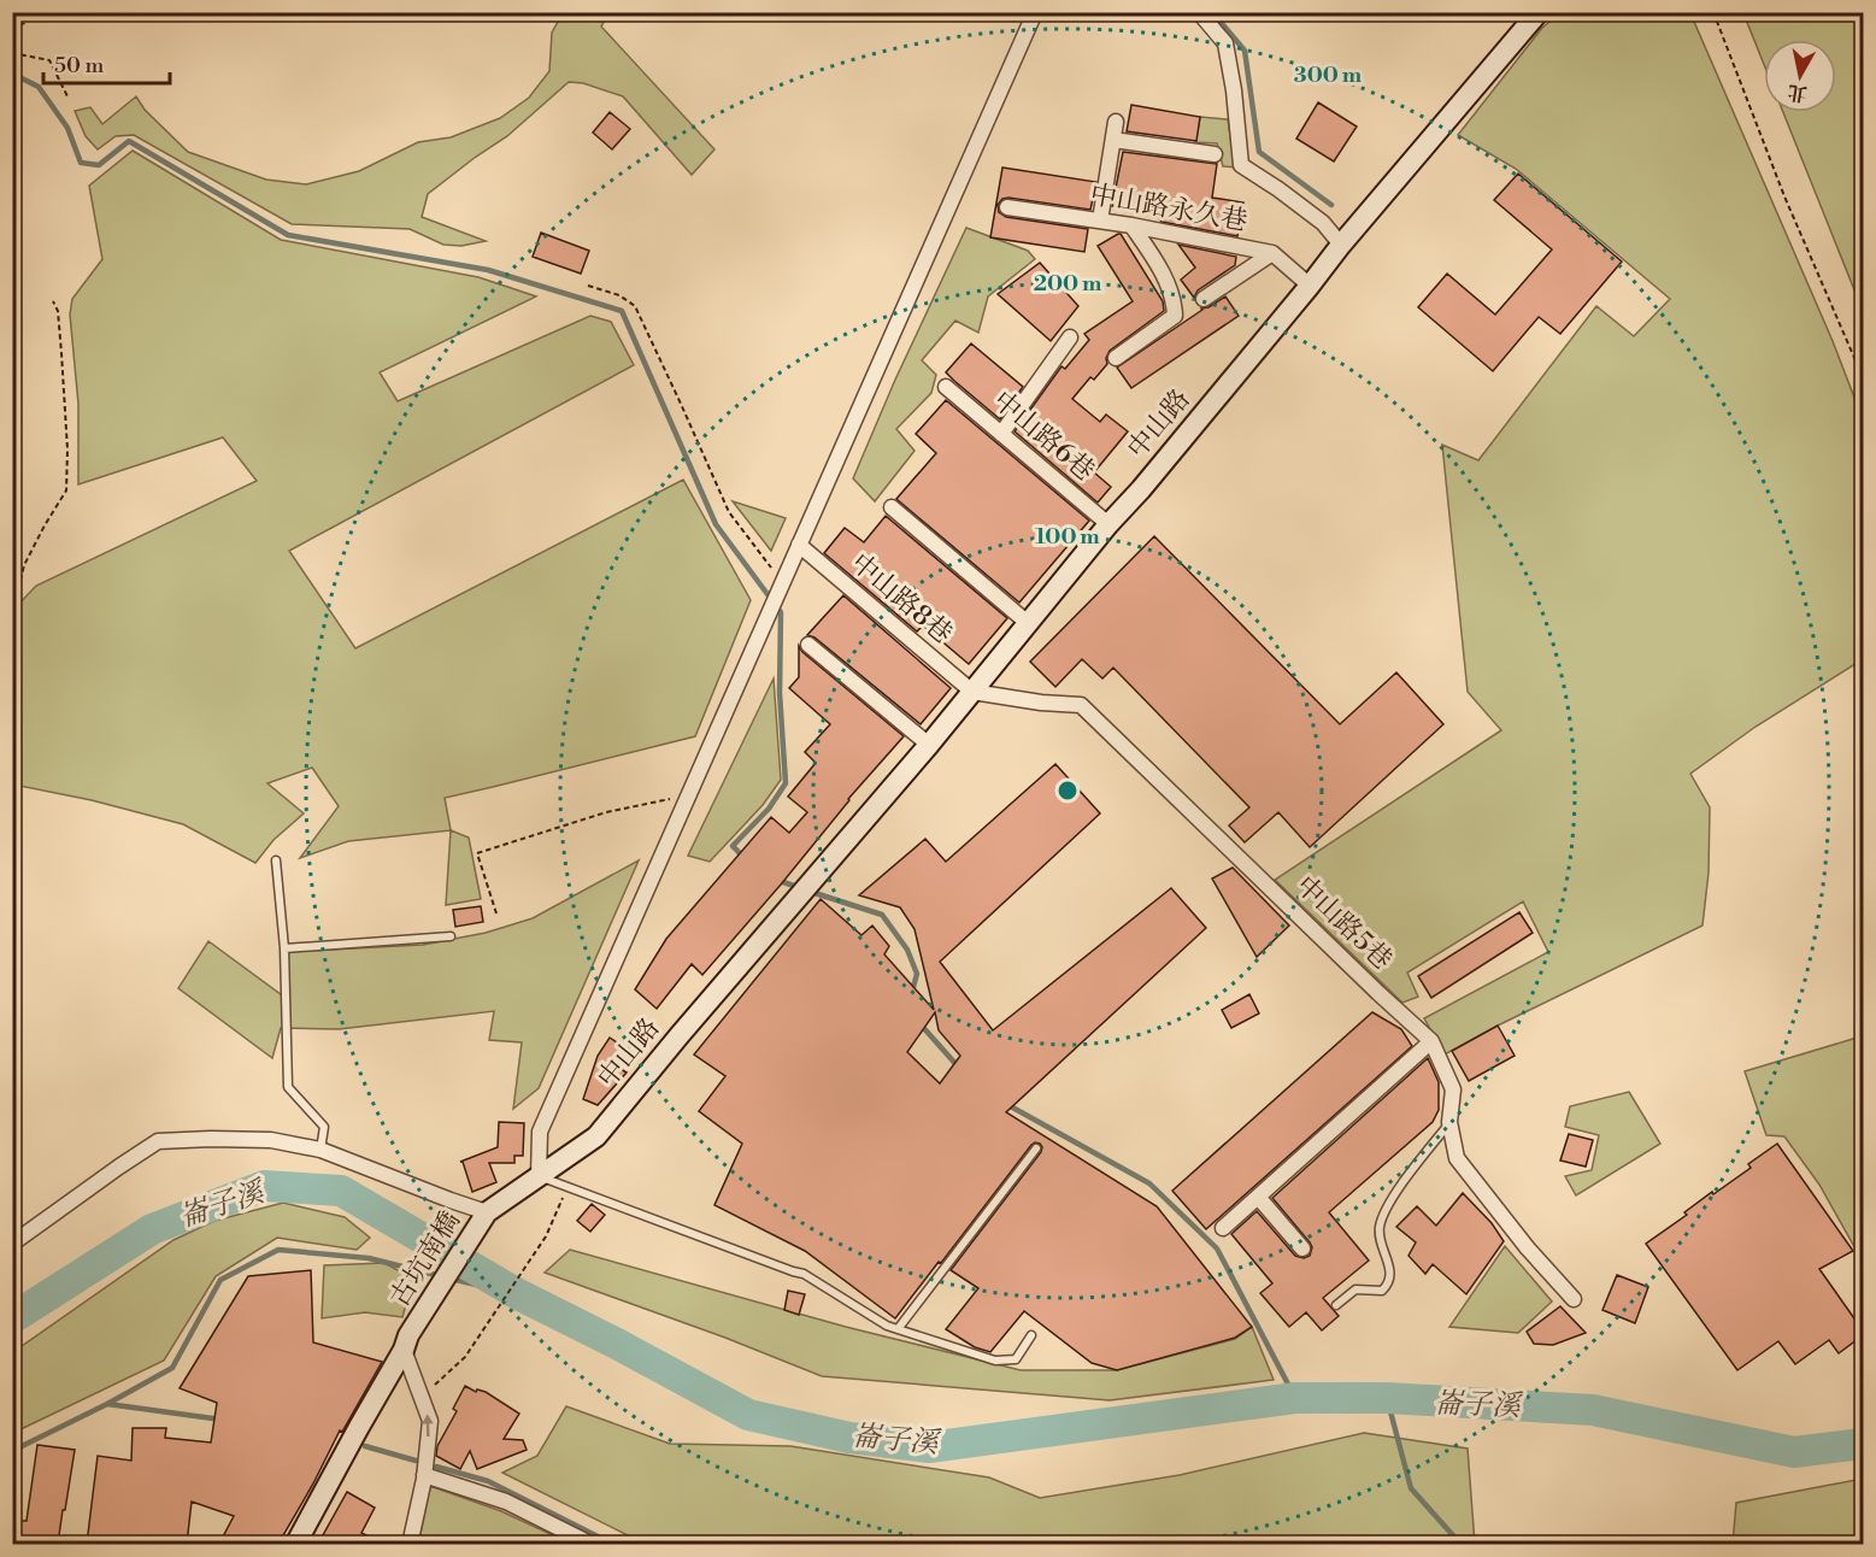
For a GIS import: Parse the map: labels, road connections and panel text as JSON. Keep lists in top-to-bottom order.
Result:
{
  "streets": {
    "main road": ["中山路", "古坑南橋"],
    "street": [
      "中山路永久巷",
      "中山路6巷",
      "中山路8巷",
      "中山路5巷"
    ]
  },
  "crossings": [
    ["中山路永久巷", "中山路"],
    ["中山路", "中山路6巷"],
    ["中山路", "中山路8巷"],
    ["中山路", "中山路5巷"],
    ["中山路", "古坑南橋"],
    ["中山路8巷", "中山路5巷"]
  ],
  "water": ["崙子溪"],
  "scale_bar": "50 m",
  "north": "bottom",
  "rings": ["300 m", "200 m", "100 m"]
}
